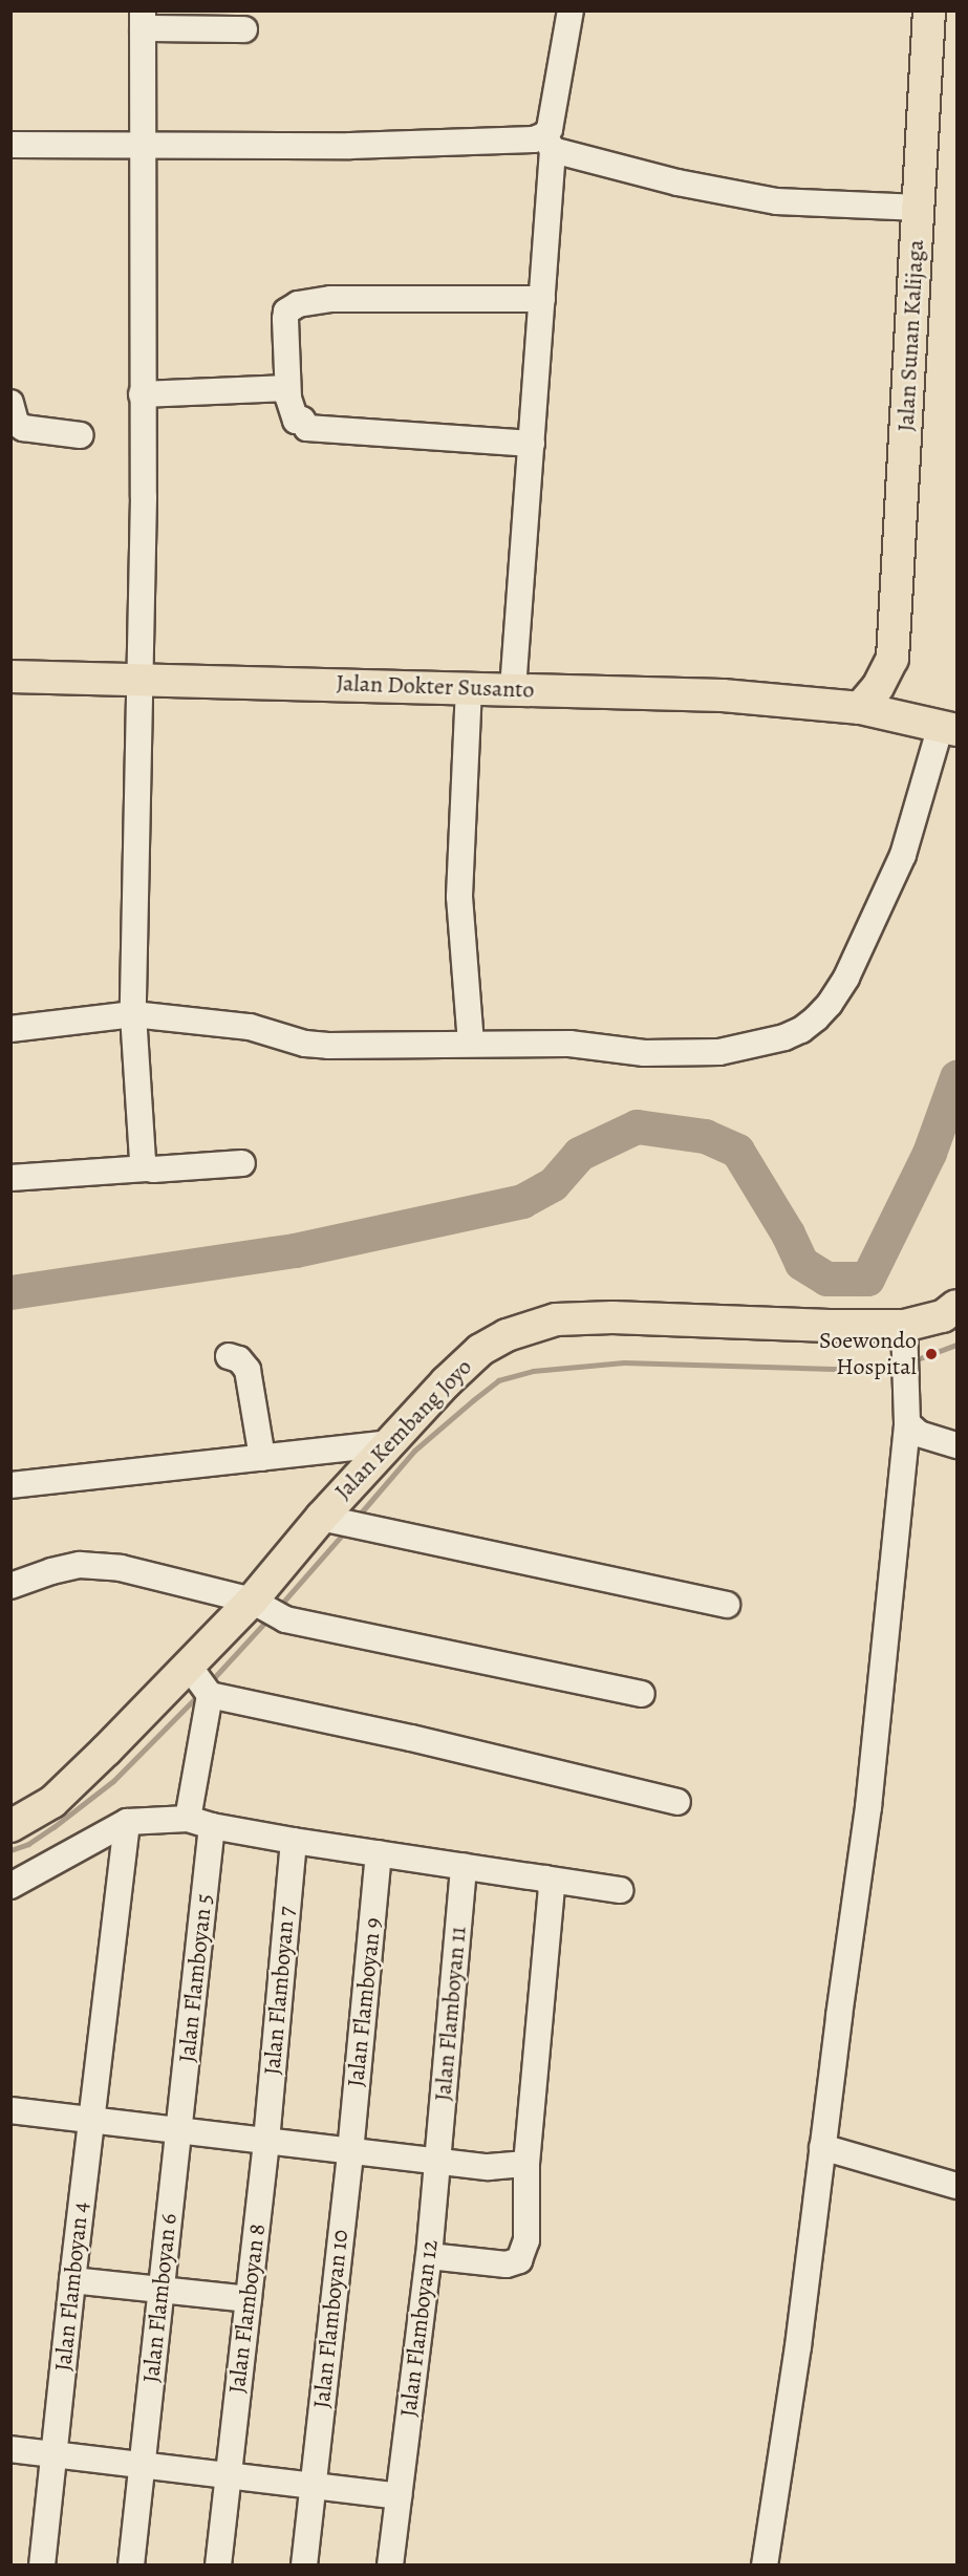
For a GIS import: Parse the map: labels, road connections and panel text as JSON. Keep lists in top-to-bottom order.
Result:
{
  "streets": {
    "main road": ["Jalan Sunan Kalijaga", "Jalan Dokter Susanto", "Jalan Kembang Joyo"],
    "street": [
      "Jalan Flamboyan 5",
      "Jalan Flamboyan 7",
      "Jalan Flamboyan 9",
      "Jalan Flamboyan 11",
      "Jalan Flamboyan 4",
      "Jalan Flamboyan 6",
      "Jalan Flamboyan 8",
      "Jalan Flamboyan 10",
      "Jalan Flamboyan 12"
    ]
  },
  "crossings": [
    ["Jalan Sunan Kalijaga", "Jalan Dokter Susanto"],
    ["Jalan Flamboyan 5", "Jalan Flamboyan 6"],
    ["Jalan Flamboyan 7", "Jalan Flamboyan 8"],
    ["Jalan Flamboyan 9", "Jalan Flamboyan 10"],
    ["Jalan Flamboyan 11", "Jalan Flamboyan 12"]
  ],
  "places": ["Soewondo Hospital"]
}
